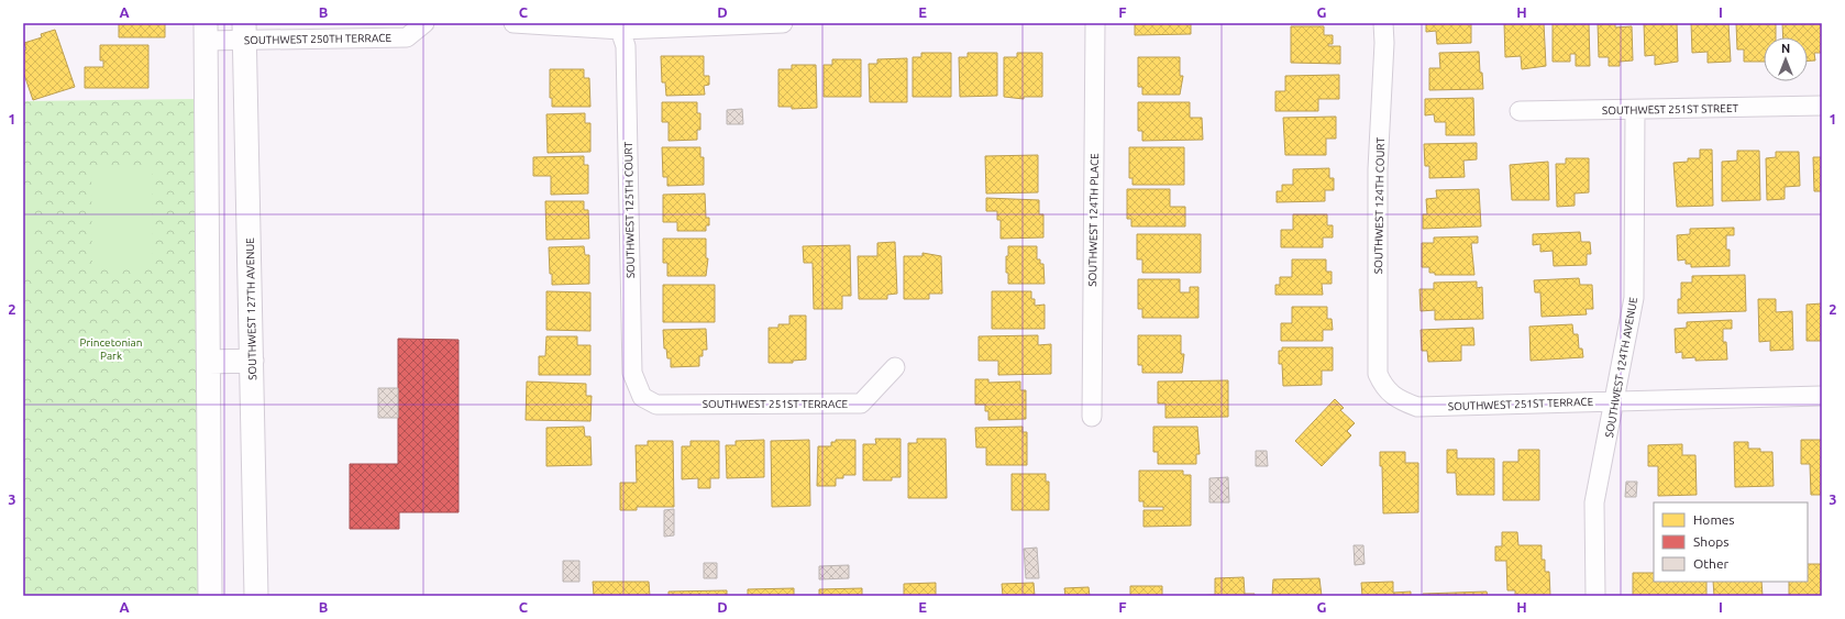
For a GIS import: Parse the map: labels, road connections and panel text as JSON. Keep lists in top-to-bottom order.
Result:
{
  "streets": {
    "street": [
      "SOUTHWEST 250TH TERRACE",
      "SOUTHWEST 251ST STREET",
      "SOUTHWEST 124TH COURT",
      "SOUTHWEST 125TH COURT",
      "SOUTHWEST 124TH PLACE",
      "SOUTHWEST 127TH AVENUE",
      "SOUTHWEST 124TH AVENUE",
      "SOUTHWEST 251ST TERRACE"
    ]
  },
  "crossings": [
    ["SOUTHWEST 250TH TERRACE", "SOUTHWEST 127TH AVENUE"],
    ["SOUTHWEST 251ST STREET", "SOUTHWEST 124TH AVENUE"],
    ["SOUTHWEST 124TH COURT", "SOUTHWEST 251ST TERRACE"],
    ["SOUTHWEST 125TH COURT", "SOUTHWEST 251ST TERRACE"],
    ["SOUTHWEST 124TH AVENUE", "SOUTHWEST 251ST TERRACE"]
  ],
  "parks": ["Princetonian Park"],
  "legend": ["Homes", "Shops", "Other"],
  "north": "top",
  "grid": {
    "columns": [
      "A",
      "B",
      "C",
      "D",
      "E",
      "F",
      "G",
      "H",
      "I"
    ],
    "rows": ["1", "2", "3"]
  }
}
